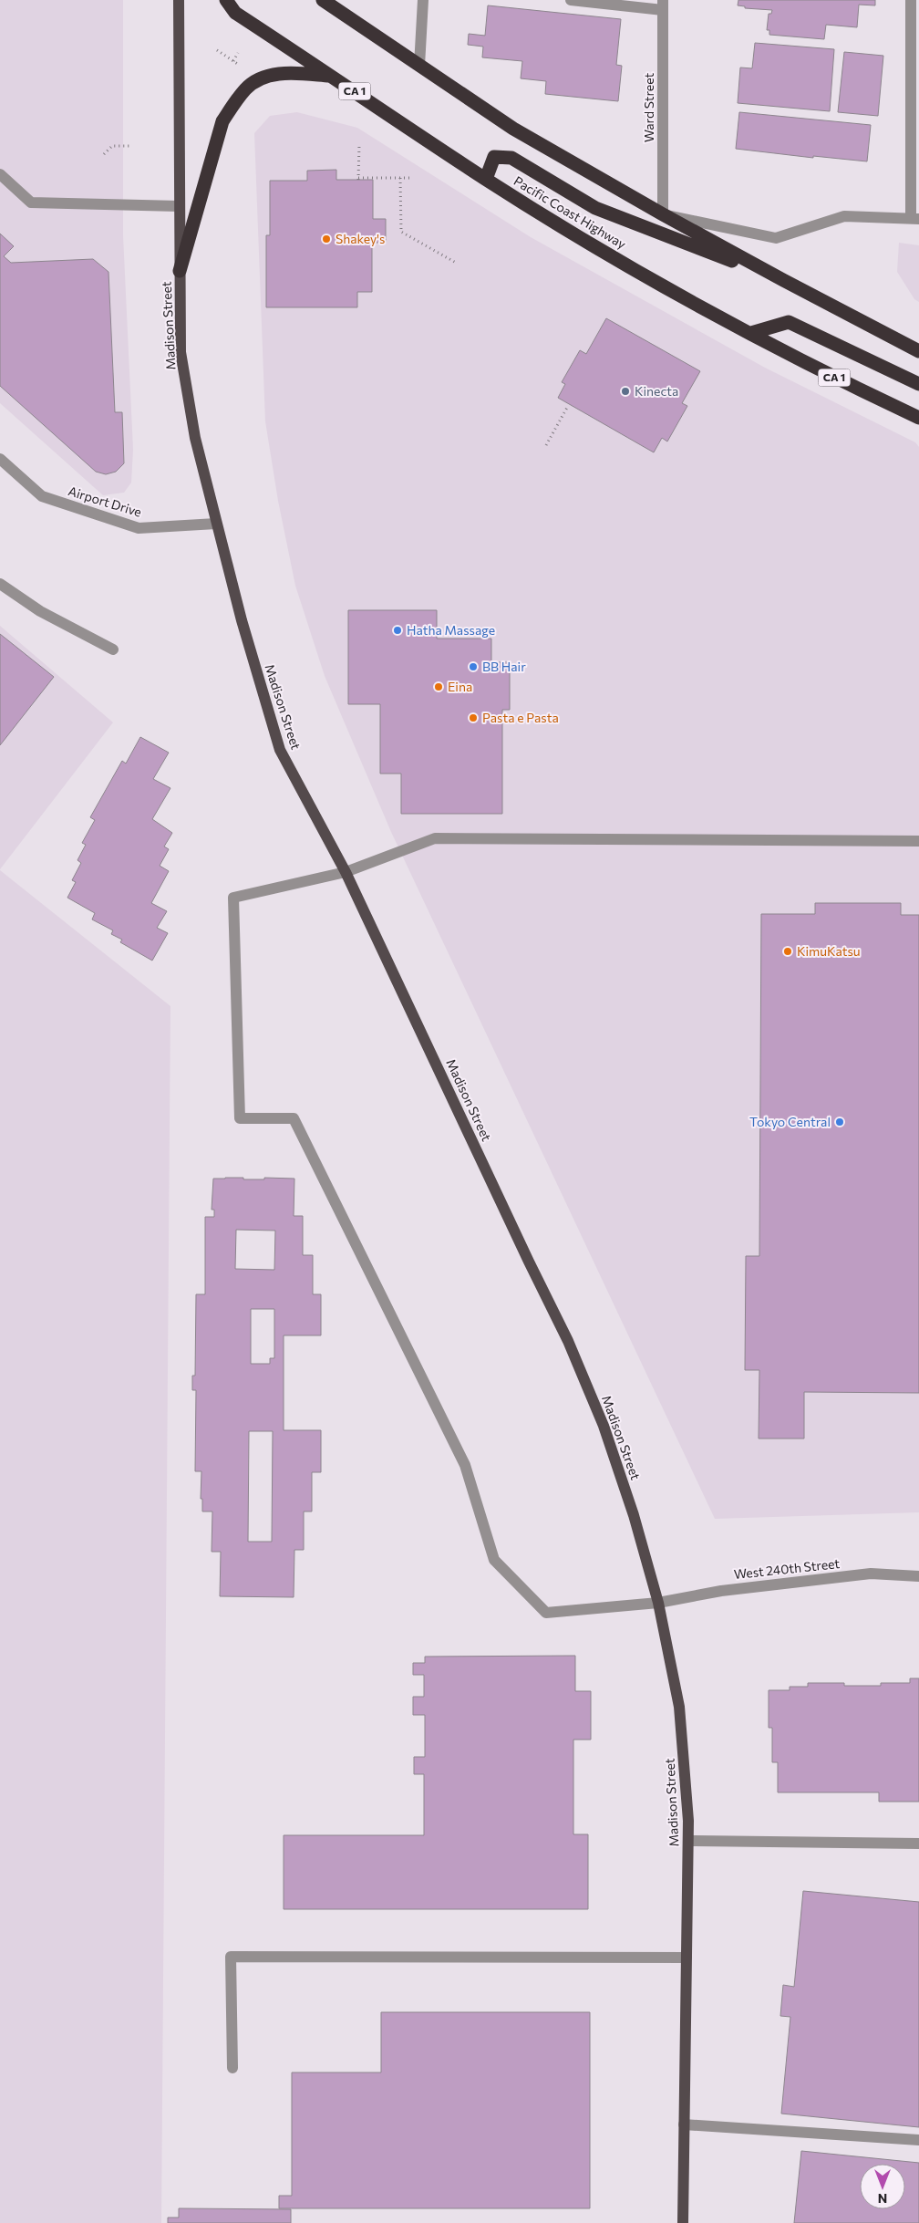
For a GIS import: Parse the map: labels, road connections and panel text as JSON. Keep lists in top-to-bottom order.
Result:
{
  "streets": {
    "highway": ["CA 1", "Pacific Coast Highway"],
    "main road": ["Madison Street"],
    "street": ["Ward Street", "Airport Drive", "West 240th Street"]
  },
  "crossings": [
    ["Madison Street", "Airport Drive"],
    ["Madison Street", "West 240th Street"]
  ],
  "places": [
    "Shakey's",
    "Kinecta",
    "Hatha Massage",
    "BB Hair",
    "Eina",
    "Pasta e Pasta",
    "KimuKatsu",
    "Tokyo Central"
  ],
  "north": "bottom"
}
